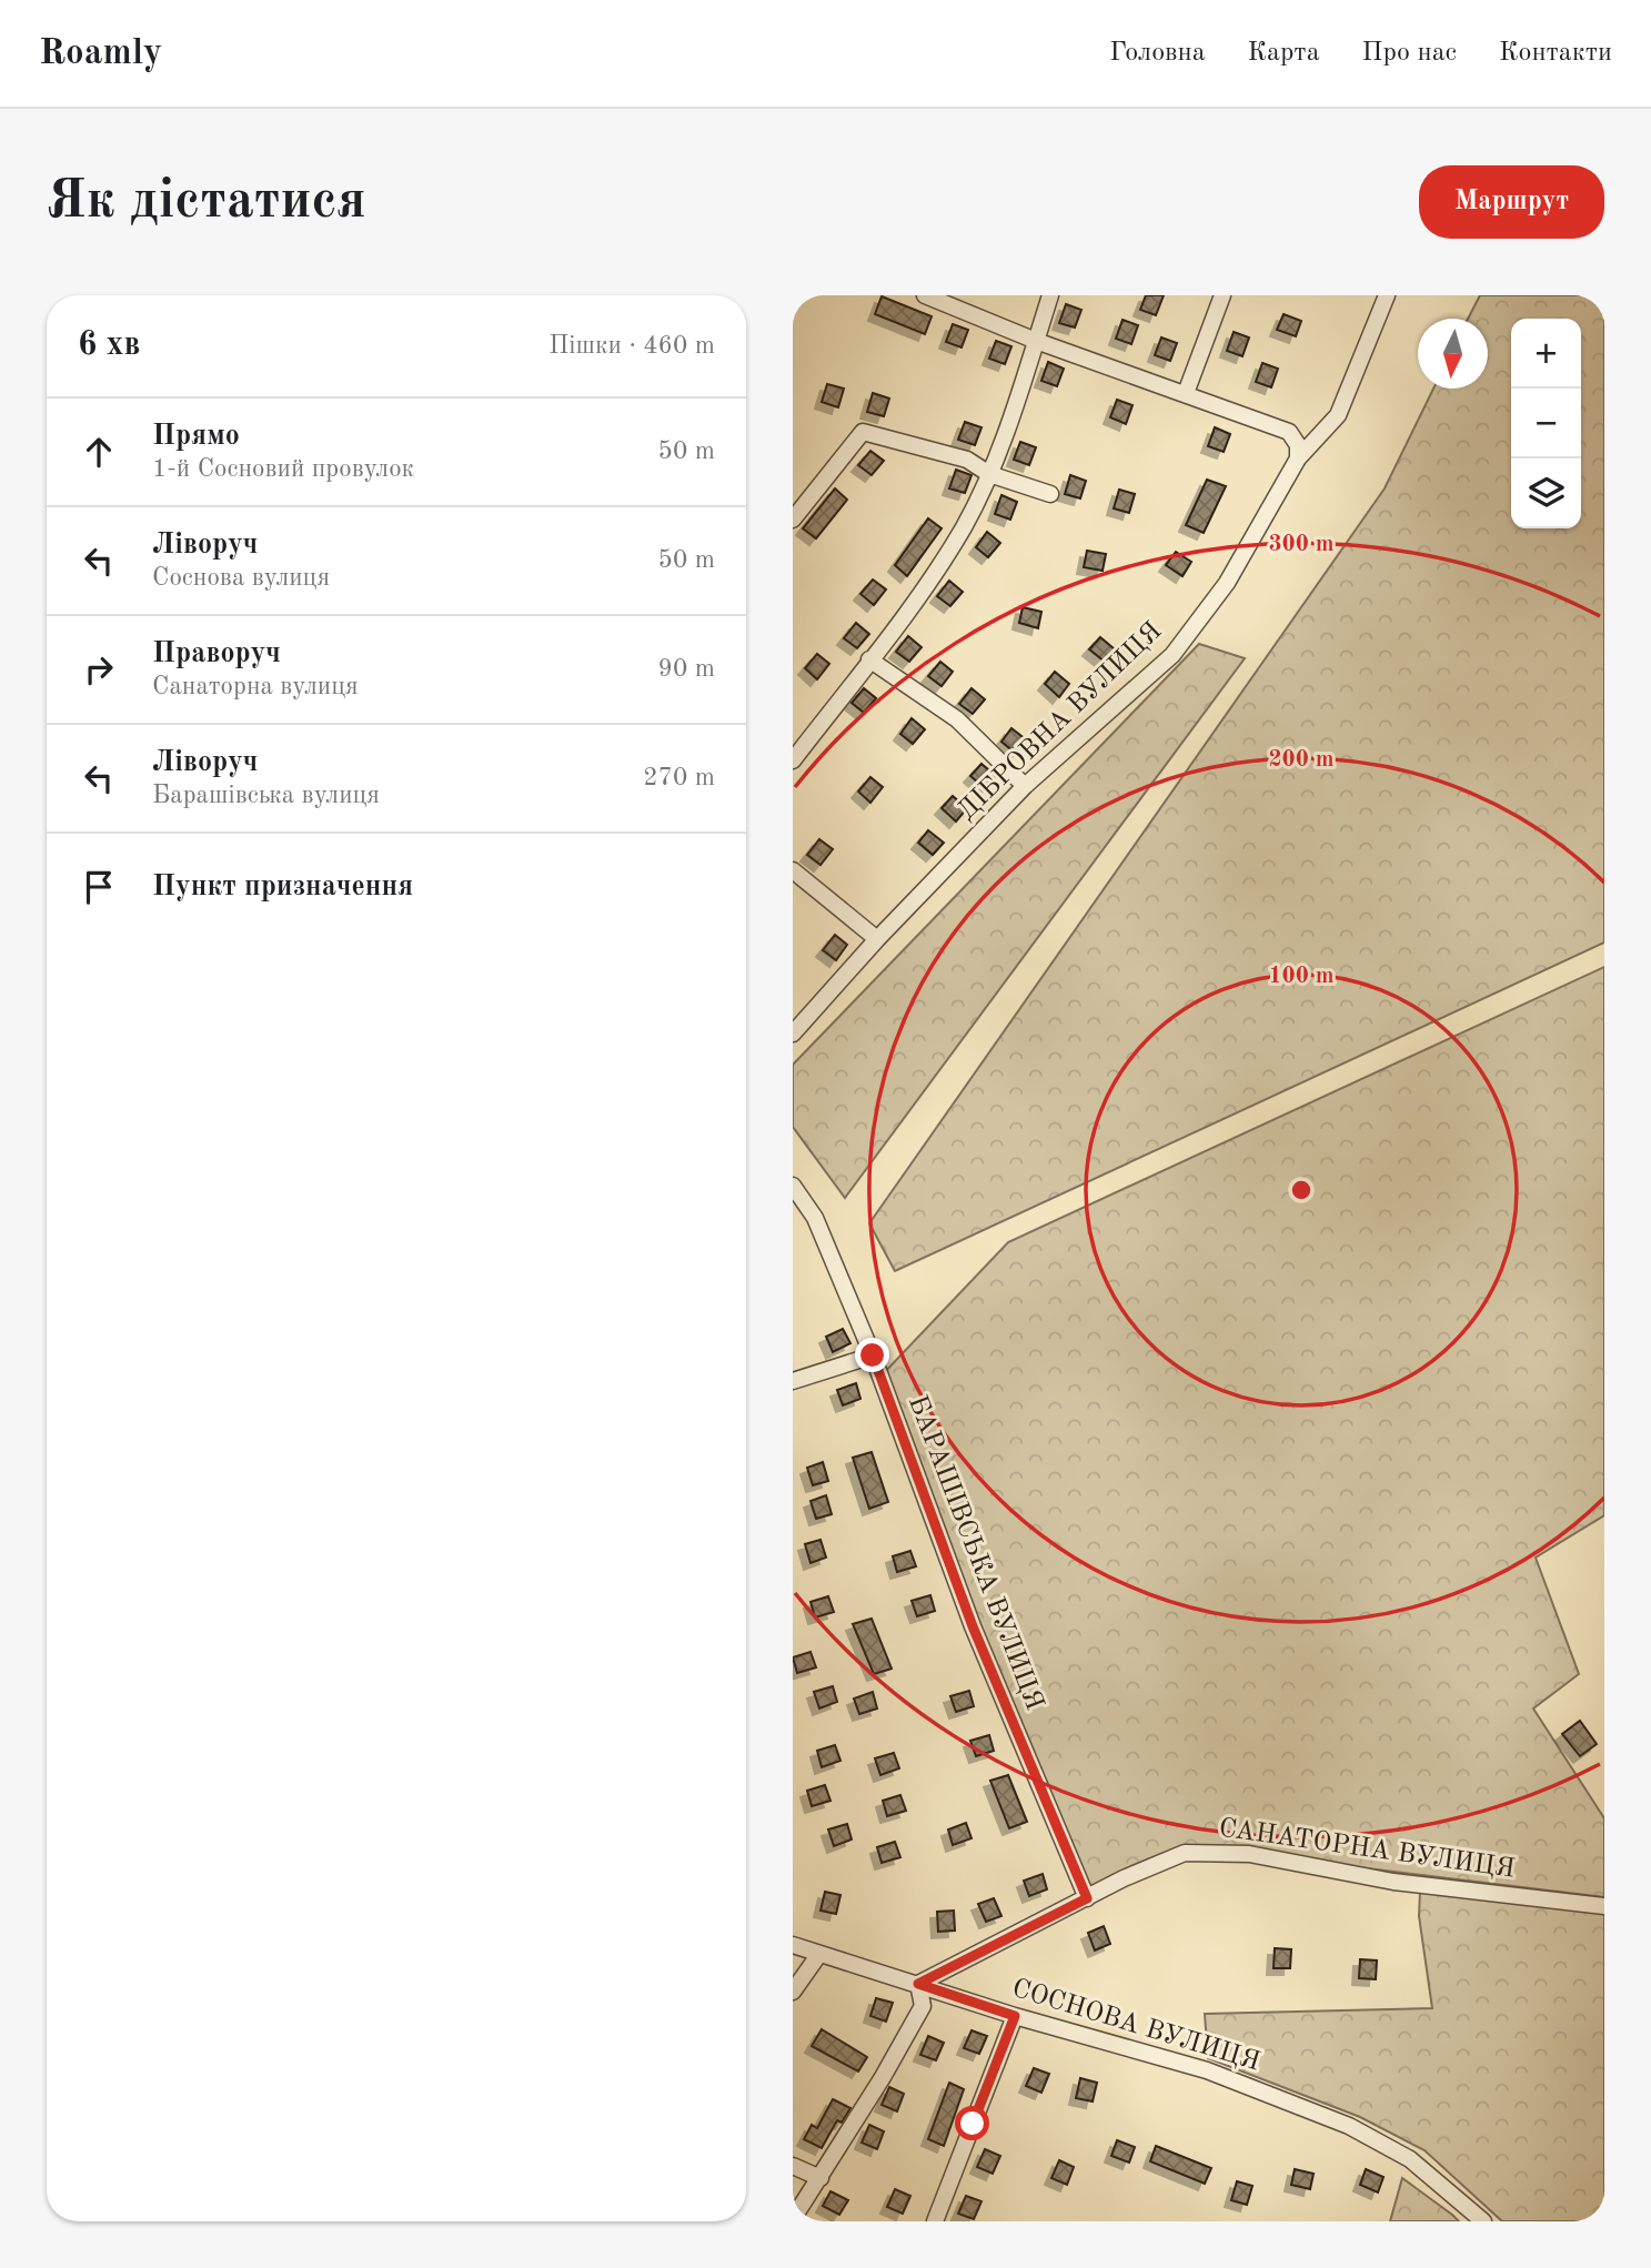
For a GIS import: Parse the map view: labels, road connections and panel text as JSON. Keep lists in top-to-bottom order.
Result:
{
  "streets": {
    "street": [
      "ДІБРОВНА ВУЛИЦЯ",
      "БАРАШІВСЬКА ВУЛИЦЯ",
      "САНАТОРНА ВУЛИЦЯ",
      "СОСНОВА ВУЛИЦЯ"
    ]
  },
  "crossings": [
    ["БАРАШІВСЬКА ВУЛИЦЯ", "САНАТОРНА ВУЛИЦЯ"],
    ["САНАТОРНА ВУЛИЦЯ", "СОСНОВА ВУЛИЦЯ"]
  ],
  "north": "bottom",
  "page": {
    "header": "Roamly",
    "nav": [
      "Головна",
      "Карта",
      "Про нас",
      "Контакти"
    ],
    "buttons": "Маршрут",
    "title": "Як дістатися",
    "heading": ["6 хв", "Пішки · 460 m"],
    "map_buttons": ["+", "−"],
    "list": [
      ["Прямо", "1-й Сосновий провулок", "50 m"],
      ["Ліворуч", "Соснова вулиця", "50 m"],
      ["Праворуч", "Санаторна вулиця", "90 m"],
      ["Ліворуч", "Барашівська вулиця", "270 m"],
      "Пункт призначення"
    ]
  },
  "rings": ["300 m", "200 m", "100 m"]
}
